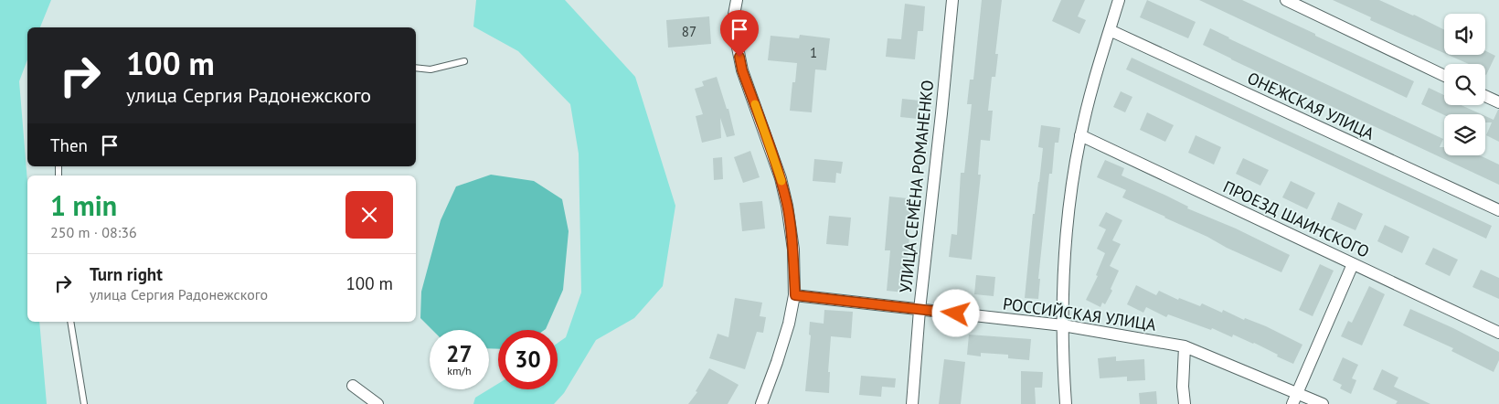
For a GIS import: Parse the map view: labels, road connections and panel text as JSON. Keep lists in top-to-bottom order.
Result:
{
  "streets": {
    "street": [
      "ОНЕЖСКАЯ УЛИЦА",
      "УЛИЦА СЕМЁНА РОМАНЕНКО",
      "ПРОЕЗД ШАИНСКОГО",
      "РОССИЙСКАЯ УЛИЦА"
    ]
  },
  "crossings": [
    ["УЛИЦА СЕМЁНА РОМАНЕНКО", "РОССИЙСКАЯ УЛИЦА"]
  ],
  "house_numbers": ["87", "1"],
  "page": {
    "turn": ["100 m", "улица Сергия Радонежского"],
    "then": "Then",
    "heading": ["1 min", "250 m · 08:36"],
    "list": [
      {
        "name": "Turn right",
        "note": "улица Сергия Радонежского",
        "value": "100 m"
      }
    ],
    "speed": "27 km/h",
    "limit": "30"
  }
}
